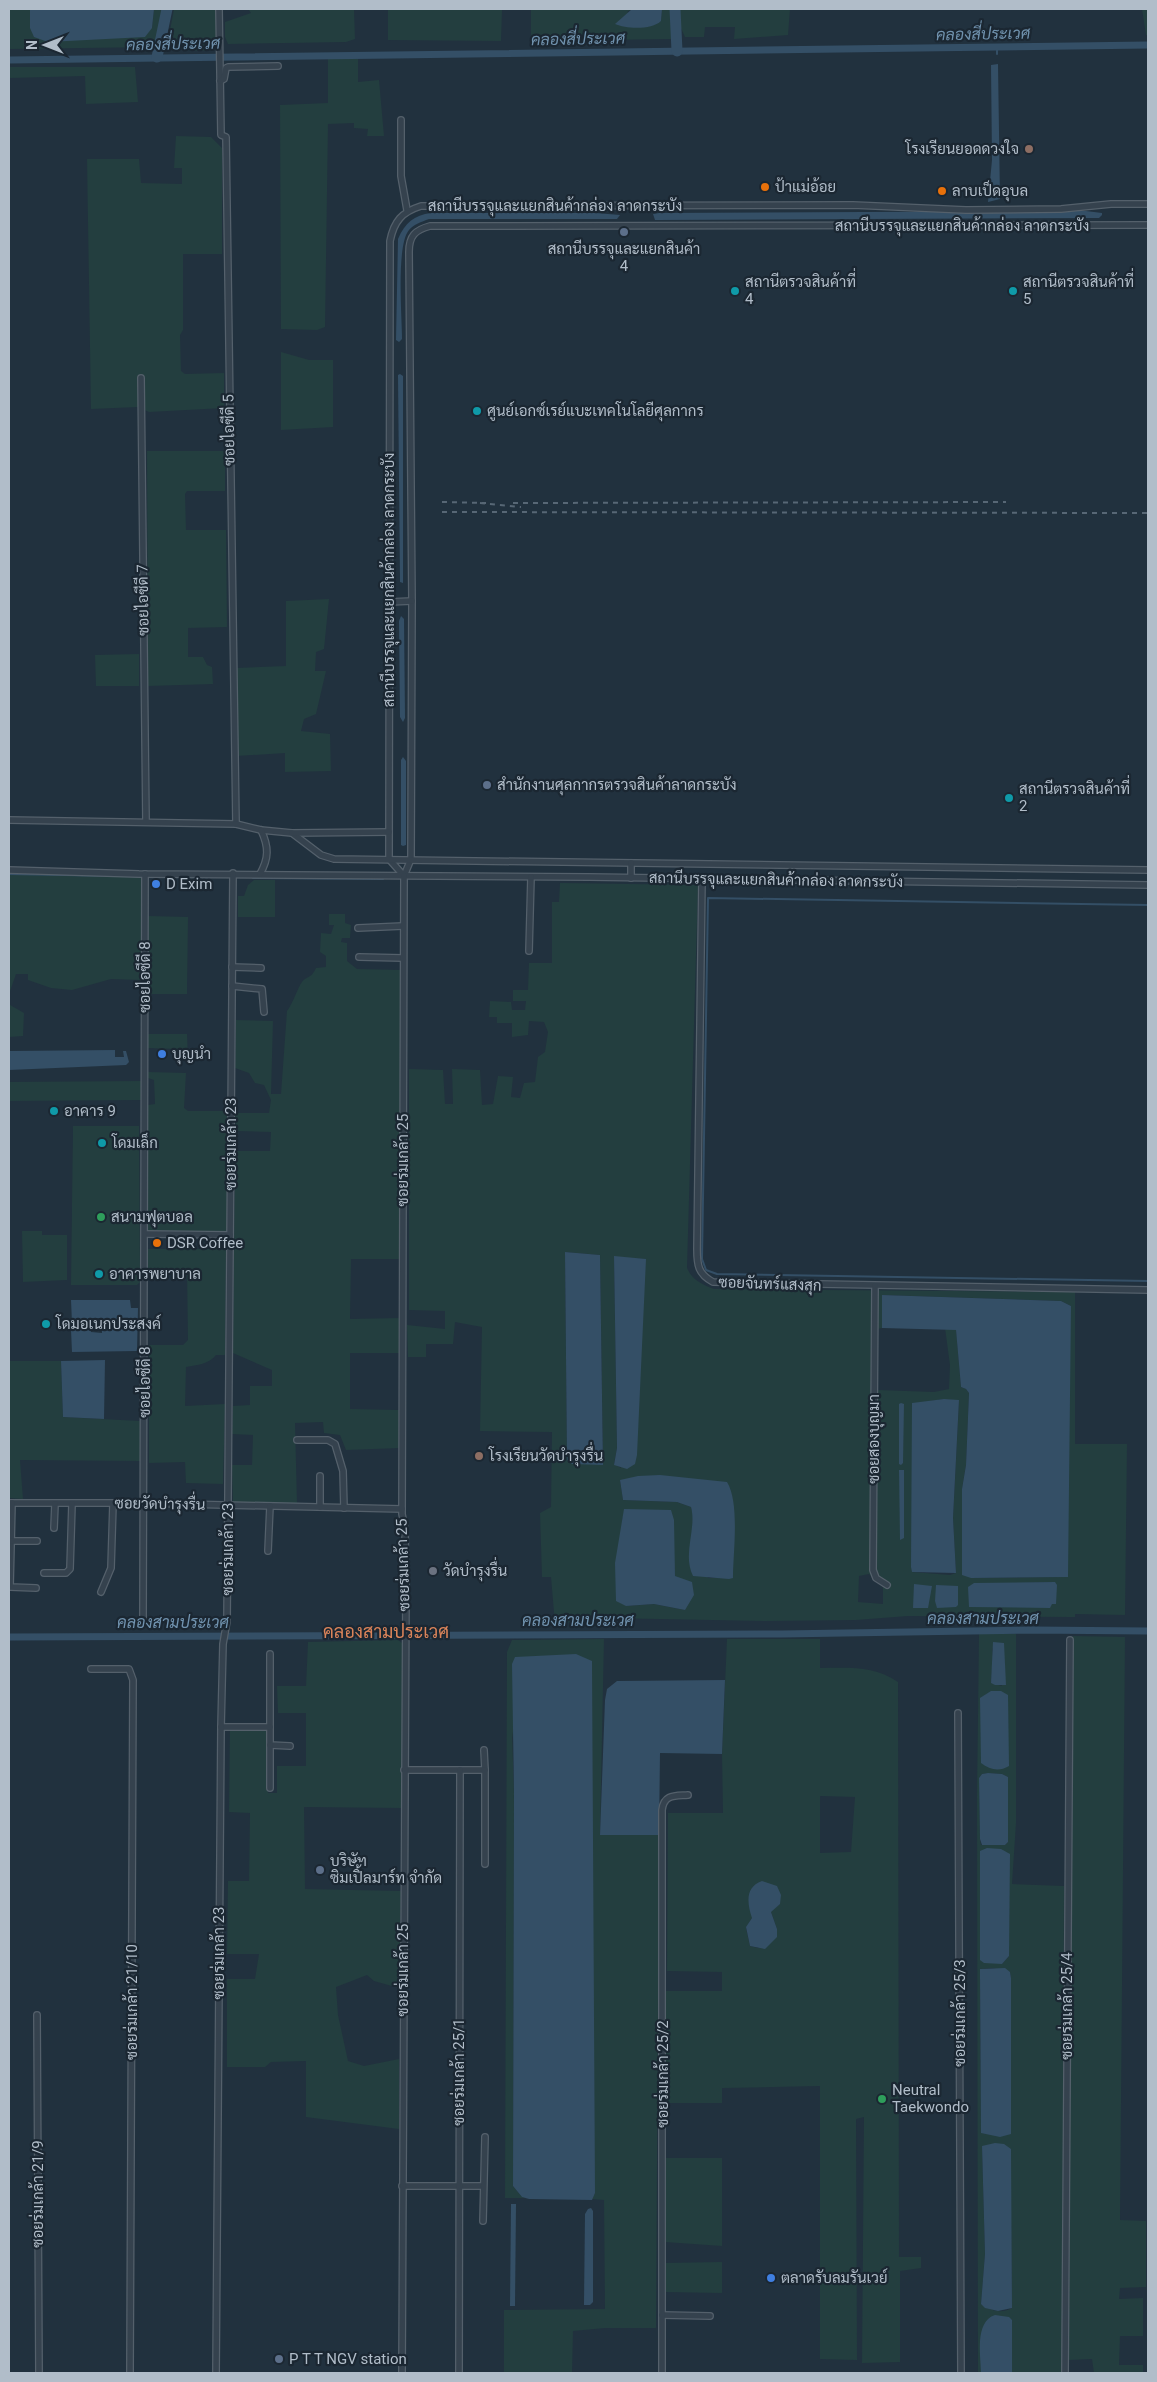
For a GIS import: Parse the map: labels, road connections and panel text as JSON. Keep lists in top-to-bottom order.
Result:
{
  "streets": {
    "street": [
      "สถานีบรรจุและแยกสินค้ากล่อง ลาดกระบัง",
      "ซอยไอซีดี 5",
      "ซอยไอซีดี 7",
      "ซอยไอซีดี 8",
      "ซอยร่มเกล้า 23",
      "ซอยร่มเกล้า 25",
      "ซอยจันทร์แสงสุก",
      "ซอยสองบุญมา",
      "ซอยวัดบำรุงรื่น",
      "ซอยร่มเกล้า 21/10",
      "ซอยร่มเกล้า 25/4",
      "ซอยร่มเกล้า 25/3",
      "ซอยร่มเกล้า 25/1",
      "ซอยร่มเกล้า 25/2",
      "ซอยร่มเกล้า 21/9"
    ]
  },
  "crossings": [
    ["สถานีบรรจุและแยกสินค้ากล่อง ลาดกระบัง", "ซอยไอซีดี 8"],
    ["สถานีบรรจุและแยกสินค้ากล่อง ลาดกระบัง", "ซอยร่มเกล้า 23"],
    ["สถานีบรรจุและแยกสินค้ากล่อง ลาดกระบัง", "ซอยร่มเกล้า 25"],
    ["สถานีบรรจุและแยกสินค้ากล่อง ลาดกระบัง", "ซอยจันทร์แสงสุก"],
    ["ซอยไอซีดี 8", "ซอยวัดบำรุงรื่น"],
    ["ซอยร่มเกล้า 23", "ซอยวัดบำรุงรื่น"],
    ["ซอยร่มเกล้า 25", "ซอยวัดบำรุงรื่น"],
    ["ซอยจันทร์แสงสุก", "ซอยสองบุญมา"]
  ],
  "districts": ["คลองสามประเวศ"],
  "water": ["คลองสี่ประเวศ", "คลองสามประเวศ"],
  "places": [
    "โรงเรียนยอดดวงใจ",
    "ป้าแม่อ้อย",
    "ลาบเป็ดอุบล",
    "สถานีบรรจุและแยกสินค้า 4",
    "สถานีตรวจสินค้าที่ 4",
    "สถานีตรวจสินค้าที่ 5",
    "ศูนย์เอกซ์เรย์แบะเทคโนโลยีศุลกากร",
    "สำนักงานศุลกากรตรวจสินค้าลาดกระบัง",
    "สถานีตรวจสินค้าที่ 2",
    "D Exim",
    "บุญนำ",
    "อาคาร 9",
    "โดมเล็ก",
    "สนามฟุตบอล",
    "DSR Coffee",
    "อาคารพยาบาล",
    "โดมอเนกประสงค์",
    "โรงเรียนวัดบำรุงรื่น",
    "วัดบำรุงรื่น",
    "บริษัท ซิมเปิ้ลมาร์ท จำกัด",
    "Neutral Taekwondo",
    "ตลาดรับลมรันเวย์",
    "P T T NGV station"
  ],
  "north": "left"
}
